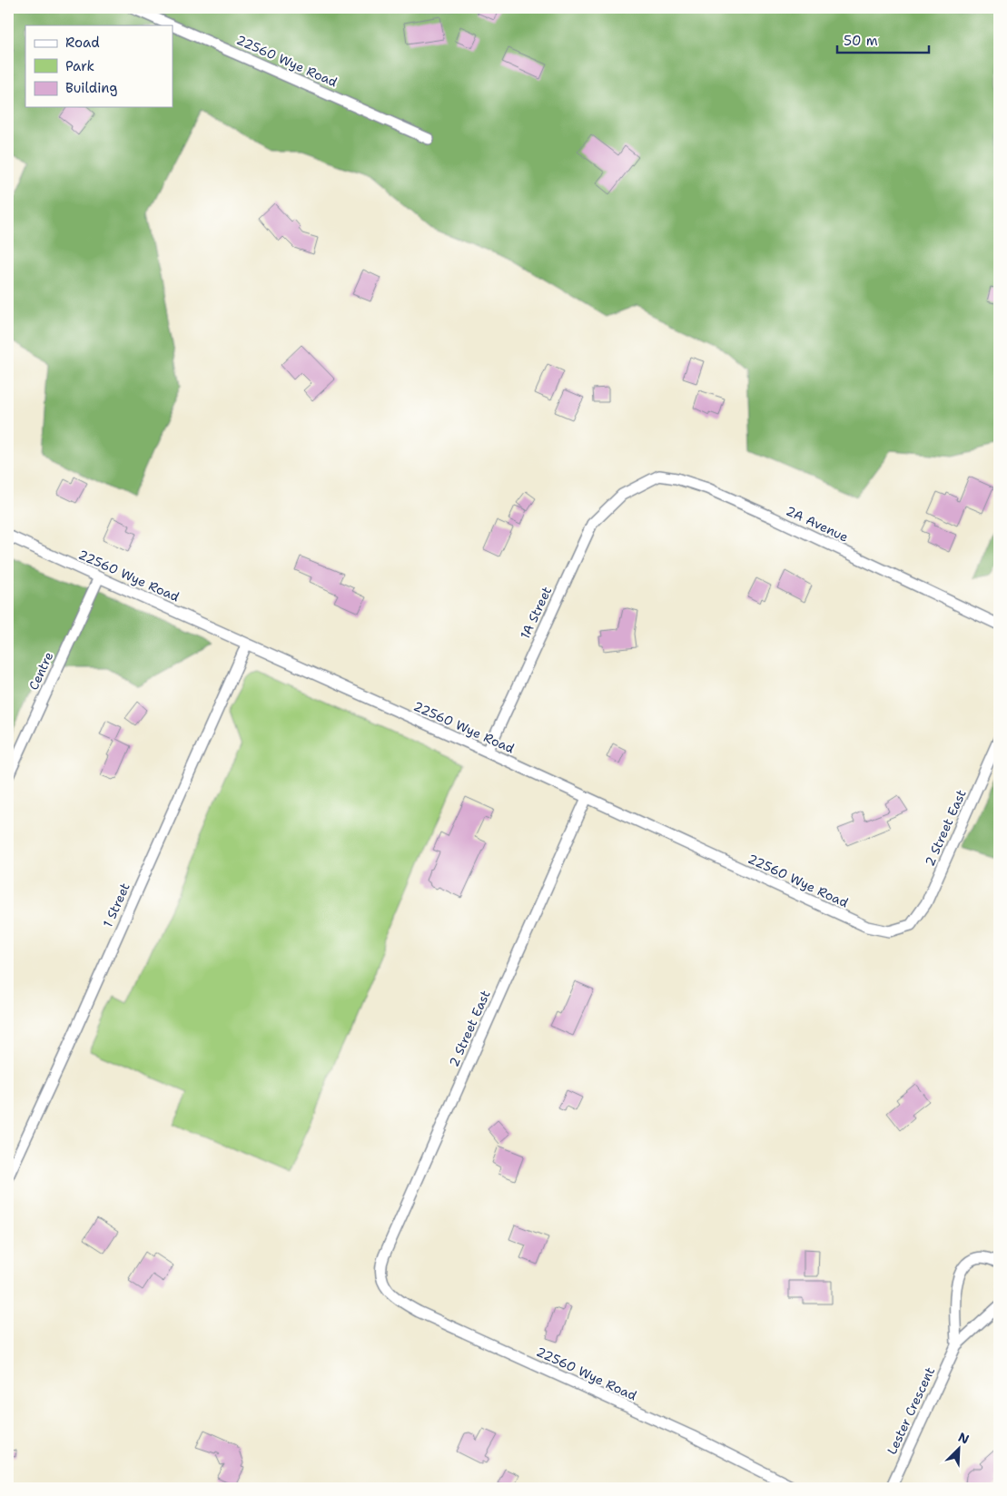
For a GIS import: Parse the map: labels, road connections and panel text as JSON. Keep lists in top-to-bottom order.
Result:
{
  "streets": {
    "street": [
      "22560 Wye Road",
      "2A Avenue",
      "1A Street",
      "Centre",
      "2 Street East",
      "1 Street",
      "Lester Crescent"
    ]
  },
  "crossings": [
    ["22560 Wye Road", "1A Street"],
    ["22560 Wye Road", "Centre"],
    ["22560 Wye Road", "2 Street East"],
    ["22560 Wye Road", "1 Street"],
    ["2A Avenue", "1A Street"]
  ],
  "legend": ["Road", "Park", "Building"],
  "scale_bar": "50 m",
  "north": "top right"
}
